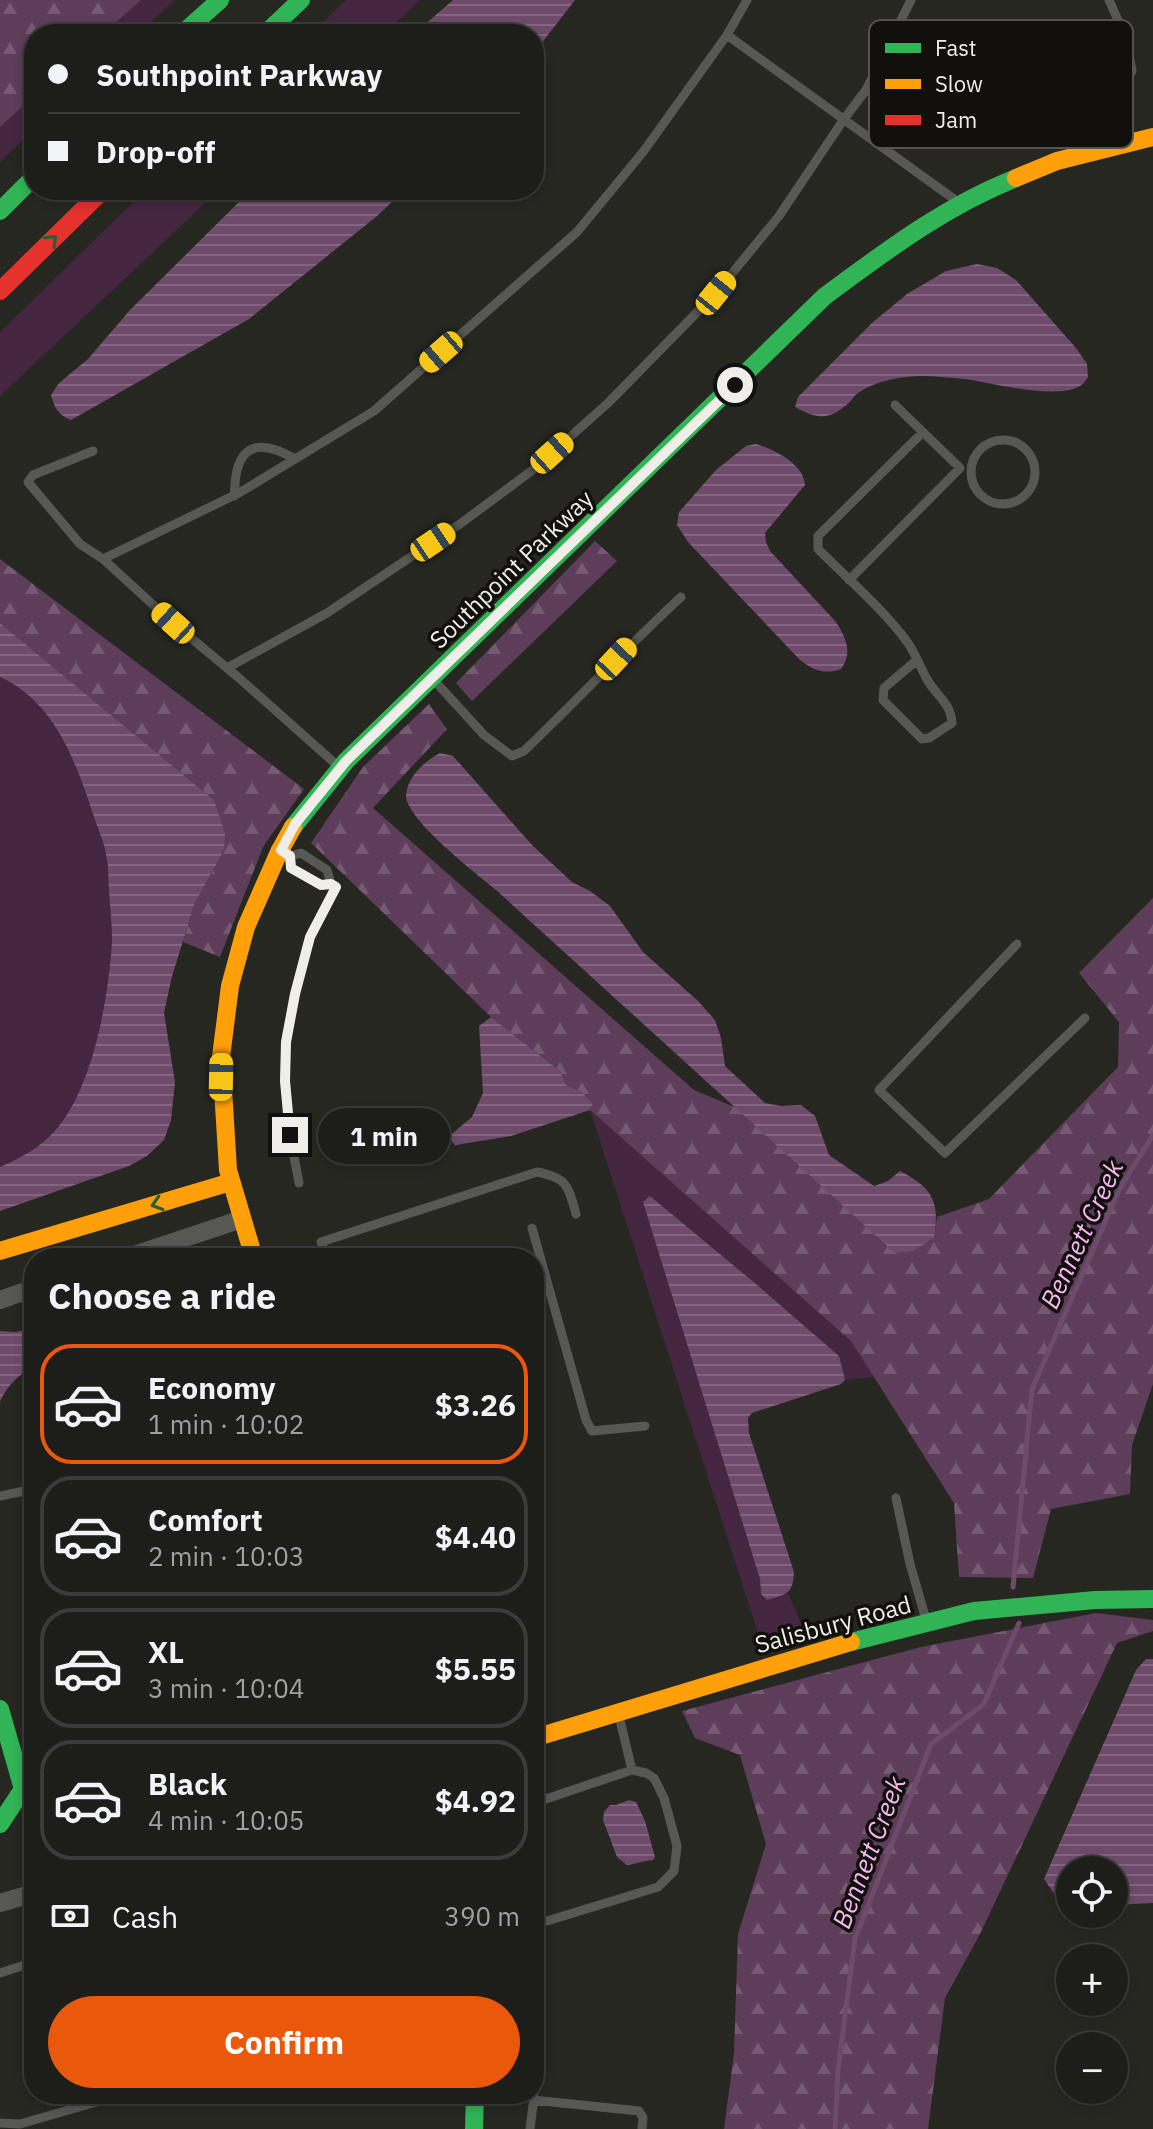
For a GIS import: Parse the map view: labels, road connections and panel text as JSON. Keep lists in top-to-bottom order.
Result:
{
  "streets": {
    "main road": ["Southpoint Parkway", "Salisbury Road"]
  },
  "water": ["Bennett Creek"],
  "legend": ["Fast", "Slow", "Jam"],
  "page": {
    "banner": ["Southpoint Parkway", "Drop-off"],
    "bubble": "1 min",
    "heading": "Choose a ride",
    "list": [
      {
        "name": "Economy",
        "note": "1 min · 10:02",
        "value": "$3.26"
      },
      {
        "name": "Comfort",
        "note": "2 min · 10:03",
        "value": "$4.40"
      },
      {
        "name": "XL",
        "note": "3 min · 10:04",
        "value": "$5.55"
      },
      {
        "name": "Black",
        "note": "4 min · 10:05",
        "value": "$4.92"
      }
    ],
    "map_buttons": ["+", "−"],
    "pay": ["Cash", "390 m"],
    "buttons": "Confirm"
  }
}
